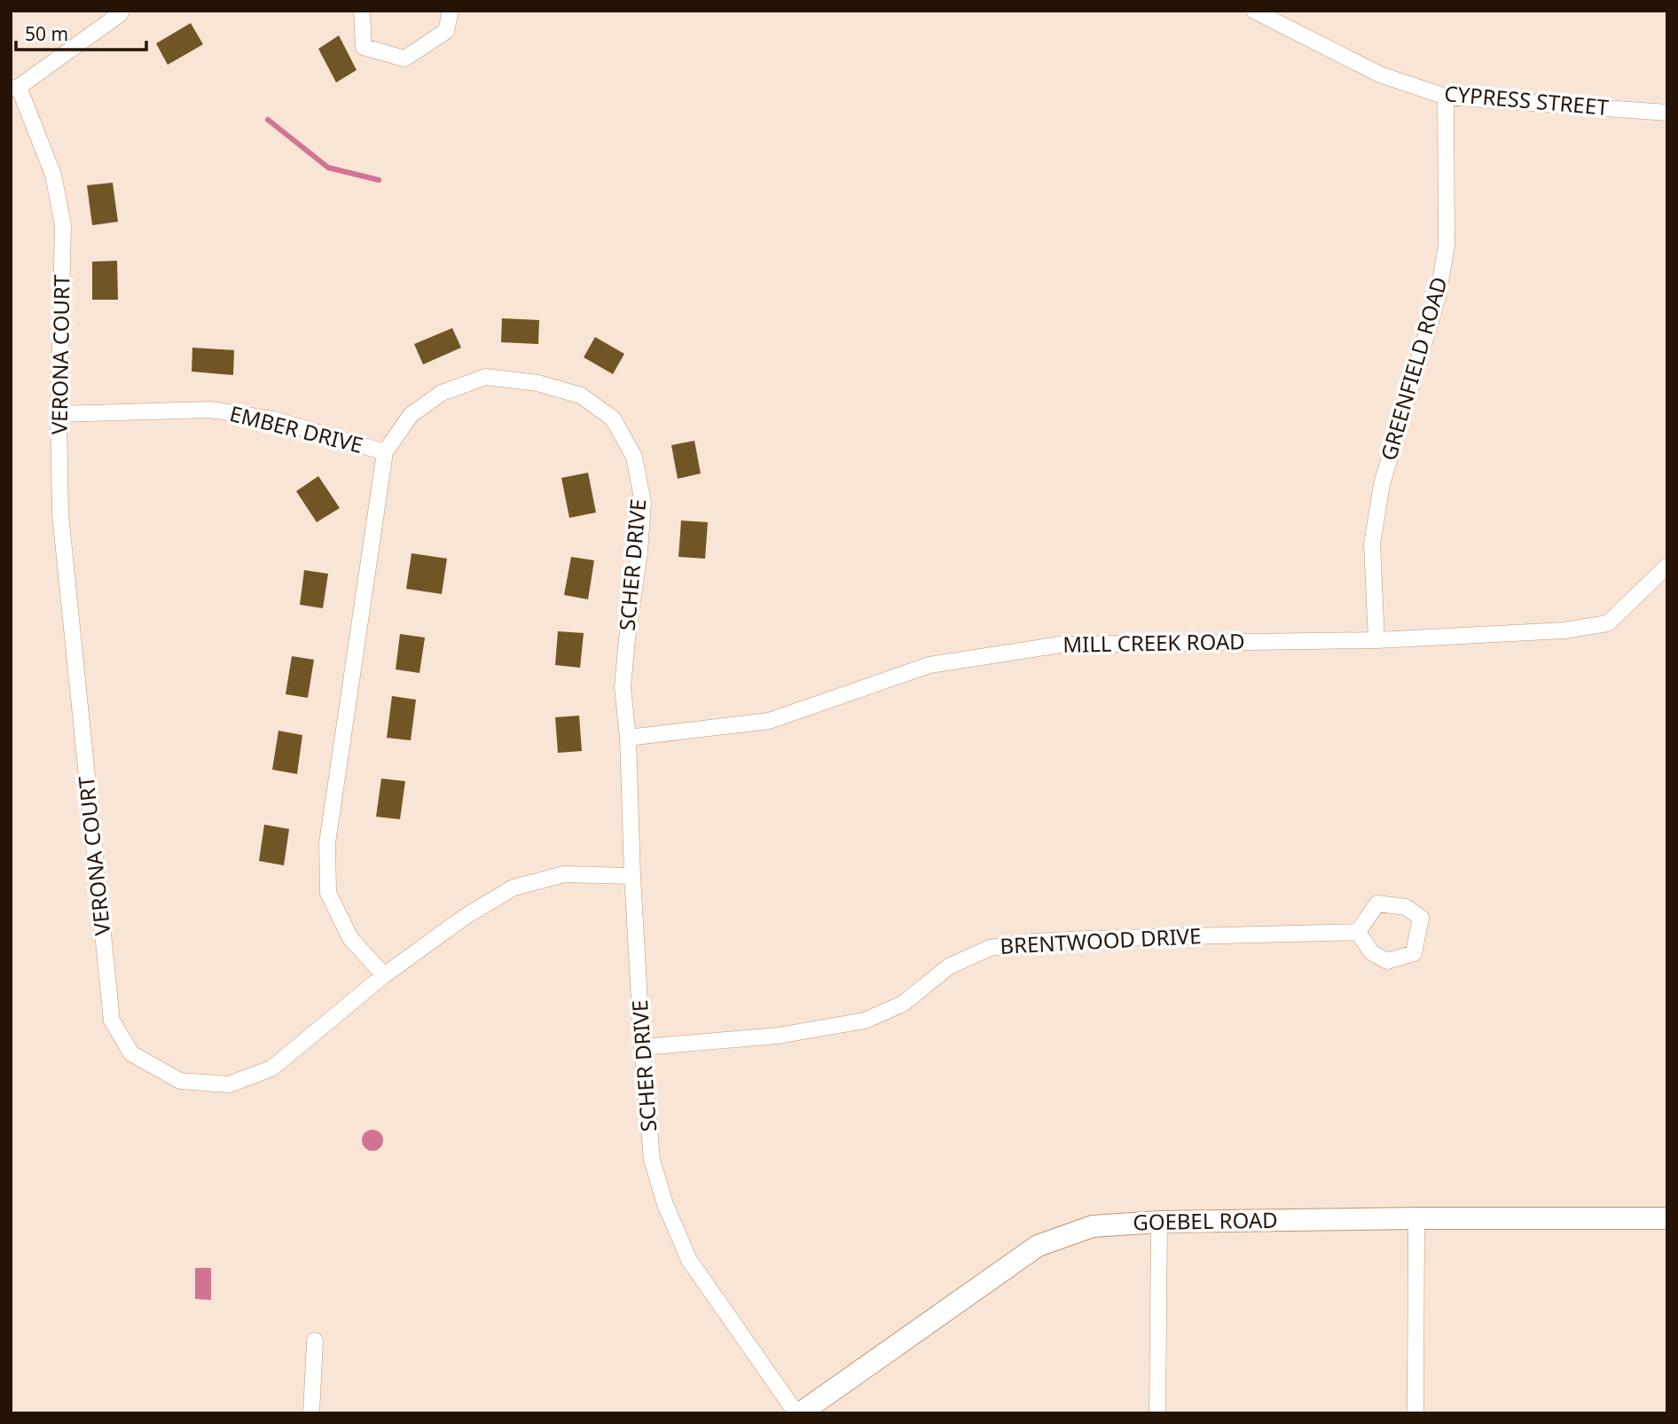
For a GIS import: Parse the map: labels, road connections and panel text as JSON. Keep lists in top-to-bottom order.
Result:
{
  "streets": {
    "street": [
      "CYPRESS STREET",
      "VERONA COURT",
      "GREENFIELD ROAD",
      "EMBER DRIVE",
      "SCHER DRIVE",
      "MILL CREEK ROAD",
      "BRENTWOOD DRIVE",
      "GOEBEL ROAD"
    ]
  },
  "crossings": [
    ["CYPRESS STREET", "GREENFIELD ROAD"],
    ["VERONA COURT", "EMBER DRIVE"],
    ["VERONA COURT", "SCHER DRIVE"],
    ["GREENFIELD ROAD", "MILL CREEK ROAD"],
    ["EMBER DRIVE", "SCHER DRIVE"],
    ["SCHER DRIVE", "MILL CREEK ROAD"],
    ["SCHER DRIVE", "BRENTWOOD DRIVE"],
    ["SCHER DRIVE", "GOEBEL ROAD"]
  ],
  "scale_bar": "50 m"
}
